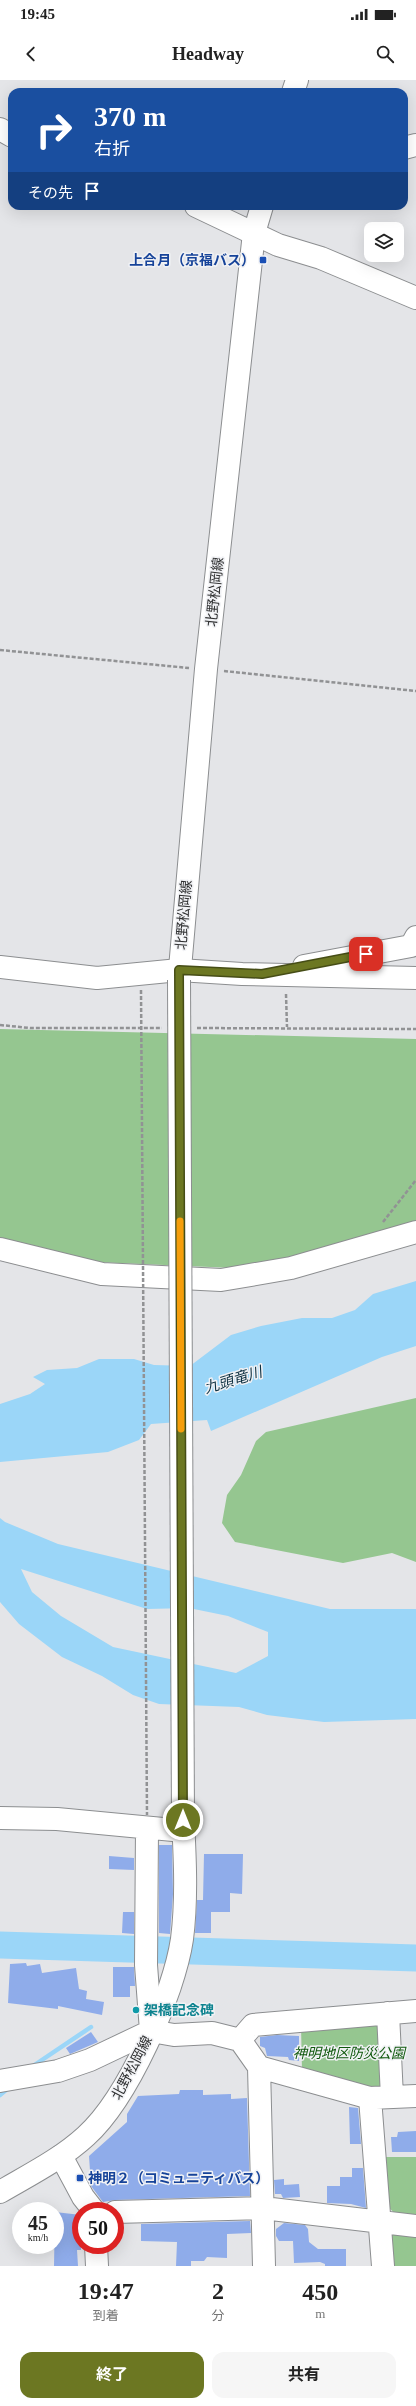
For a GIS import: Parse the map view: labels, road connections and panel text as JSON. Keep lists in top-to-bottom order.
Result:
{
  "streets": {
    "street": ["北野松岡線"]
  },
  "water": ["九頭竜川"],
  "parks": ["神明地区防災公園"],
  "places": {
    "transit": ["上合月（京福バス）", "神明２（コミュニティバス）"],
    "other": ["架橋記念碑"]
  },
  "page": {
    "status": "19:45",
    "header": "Headway",
    "turn": ["370 m", "右折"],
    "then": "その先",
    "speed": "45 km/h",
    "limit": "50",
    "eta": [
      "19:47",
      "到着",
      "2",
      "分",
      "450",
      "m"
    ],
    "buttons": ["終了", "共有"]
  }
}
